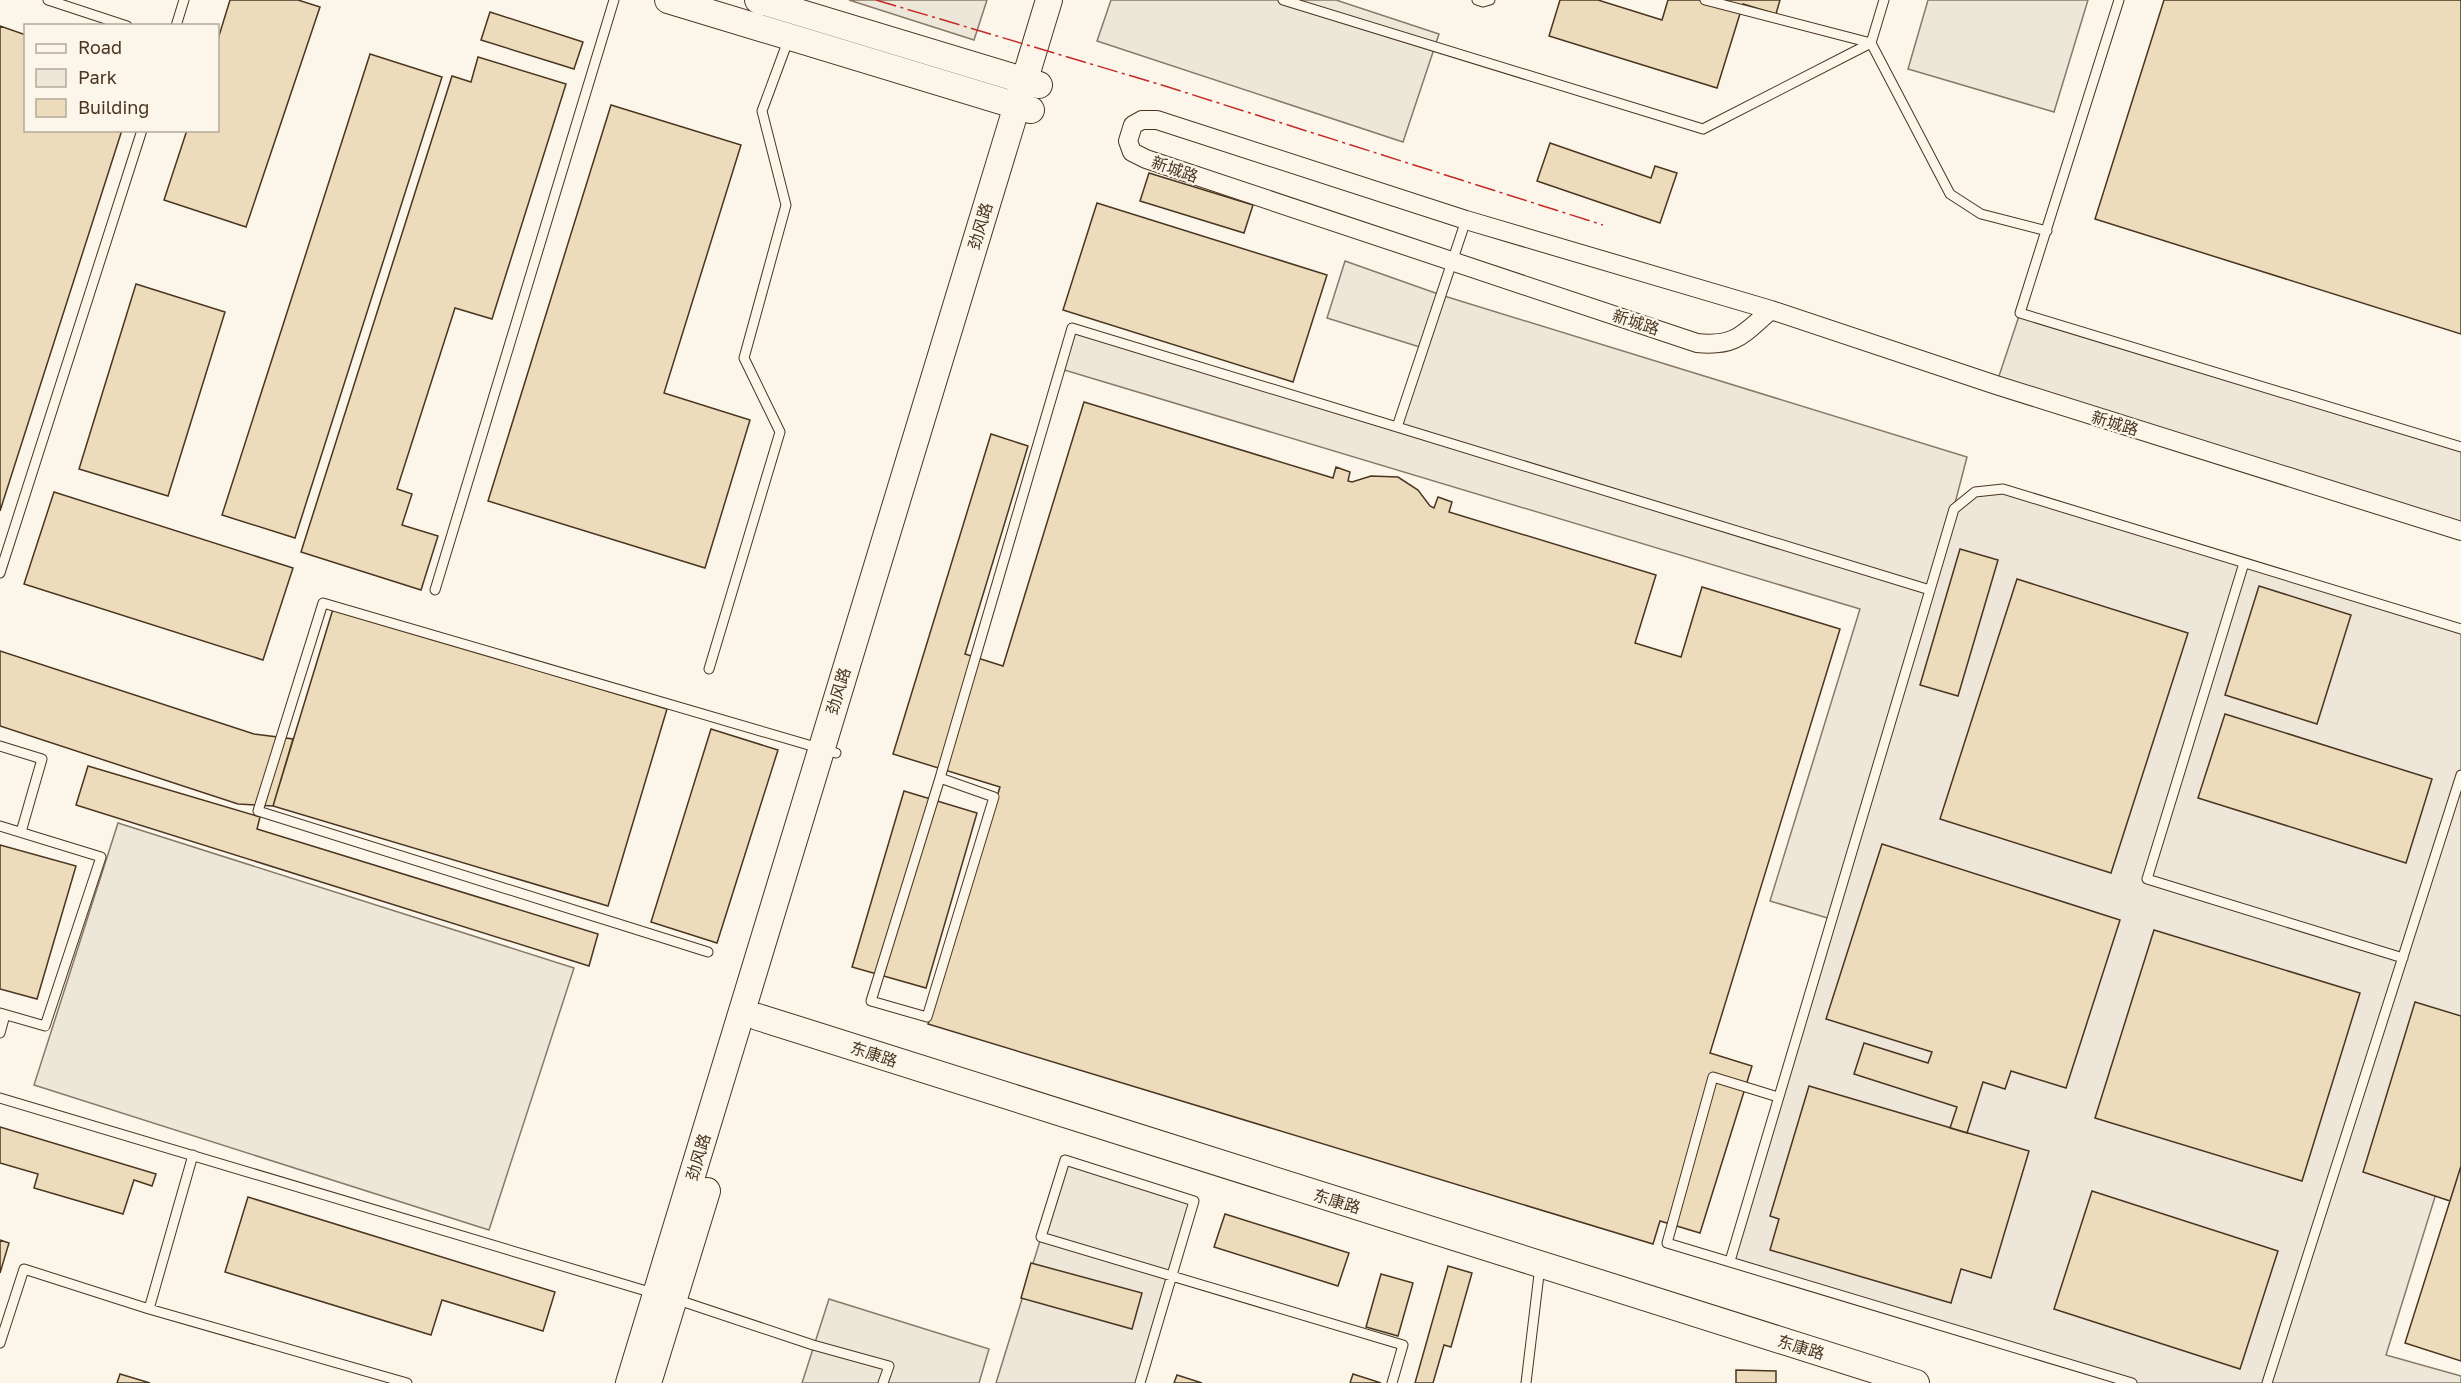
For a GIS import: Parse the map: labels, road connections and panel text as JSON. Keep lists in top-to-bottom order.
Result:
{
  "streets": {
    "street": ["新城路", "劲风路", "东康路"]
  },
  "crossings": [
    ["劲风路", "东康路"]
  ],
  "legend": ["Road", "Park", "Building"]
}
